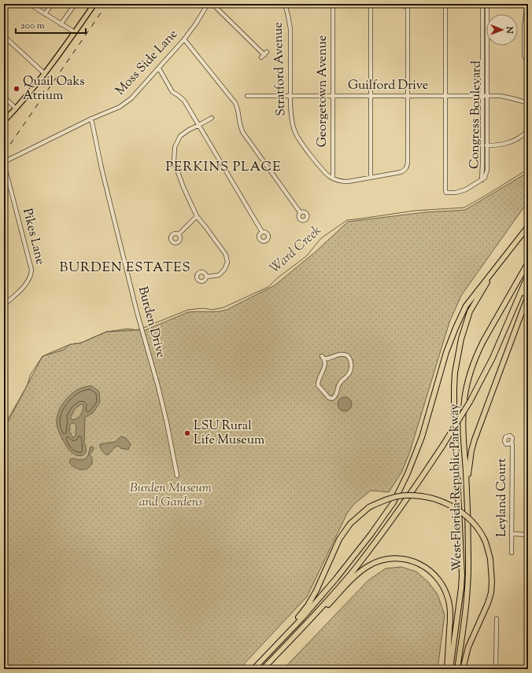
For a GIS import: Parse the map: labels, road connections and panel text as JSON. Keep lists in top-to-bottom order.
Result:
{
  "streets": {
    "highway": ["West Florida Republic Parkway"],
    "street": [
      "Moss Side Lane",
      "Stratford Avenue",
      "Guilford Drive",
      "Georgetown Avenue",
      "Congress Boulevard",
      "Pikes Lane",
      "Burden Drive",
      "Leyland Court"
    ]
  },
  "crossings": [
    ["Moss Side Lane", "Pikes Lane"],
    ["Moss Side Lane", "Burden Drive"],
    ["Stratford Avenue", "Guilford Drive"],
    ["Stratford Avenue", "Georgetown Avenue"],
    ["Guilford Drive", "Georgetown Avenue"],
    ["Guilford Drive", "Congress Boulevard"]
  ],
  "districts": ["PERKINS PLACE", "BURDEN ESTATES"],
  "water": ["Ward Creek"],
  "parks": ["Burden Museum and Gardens"],
  "places": ["Quail Oaks Atrium", "LSU Rural Life Museum"],
  "scale_bar": "200 m",
  "north": "right"
}
